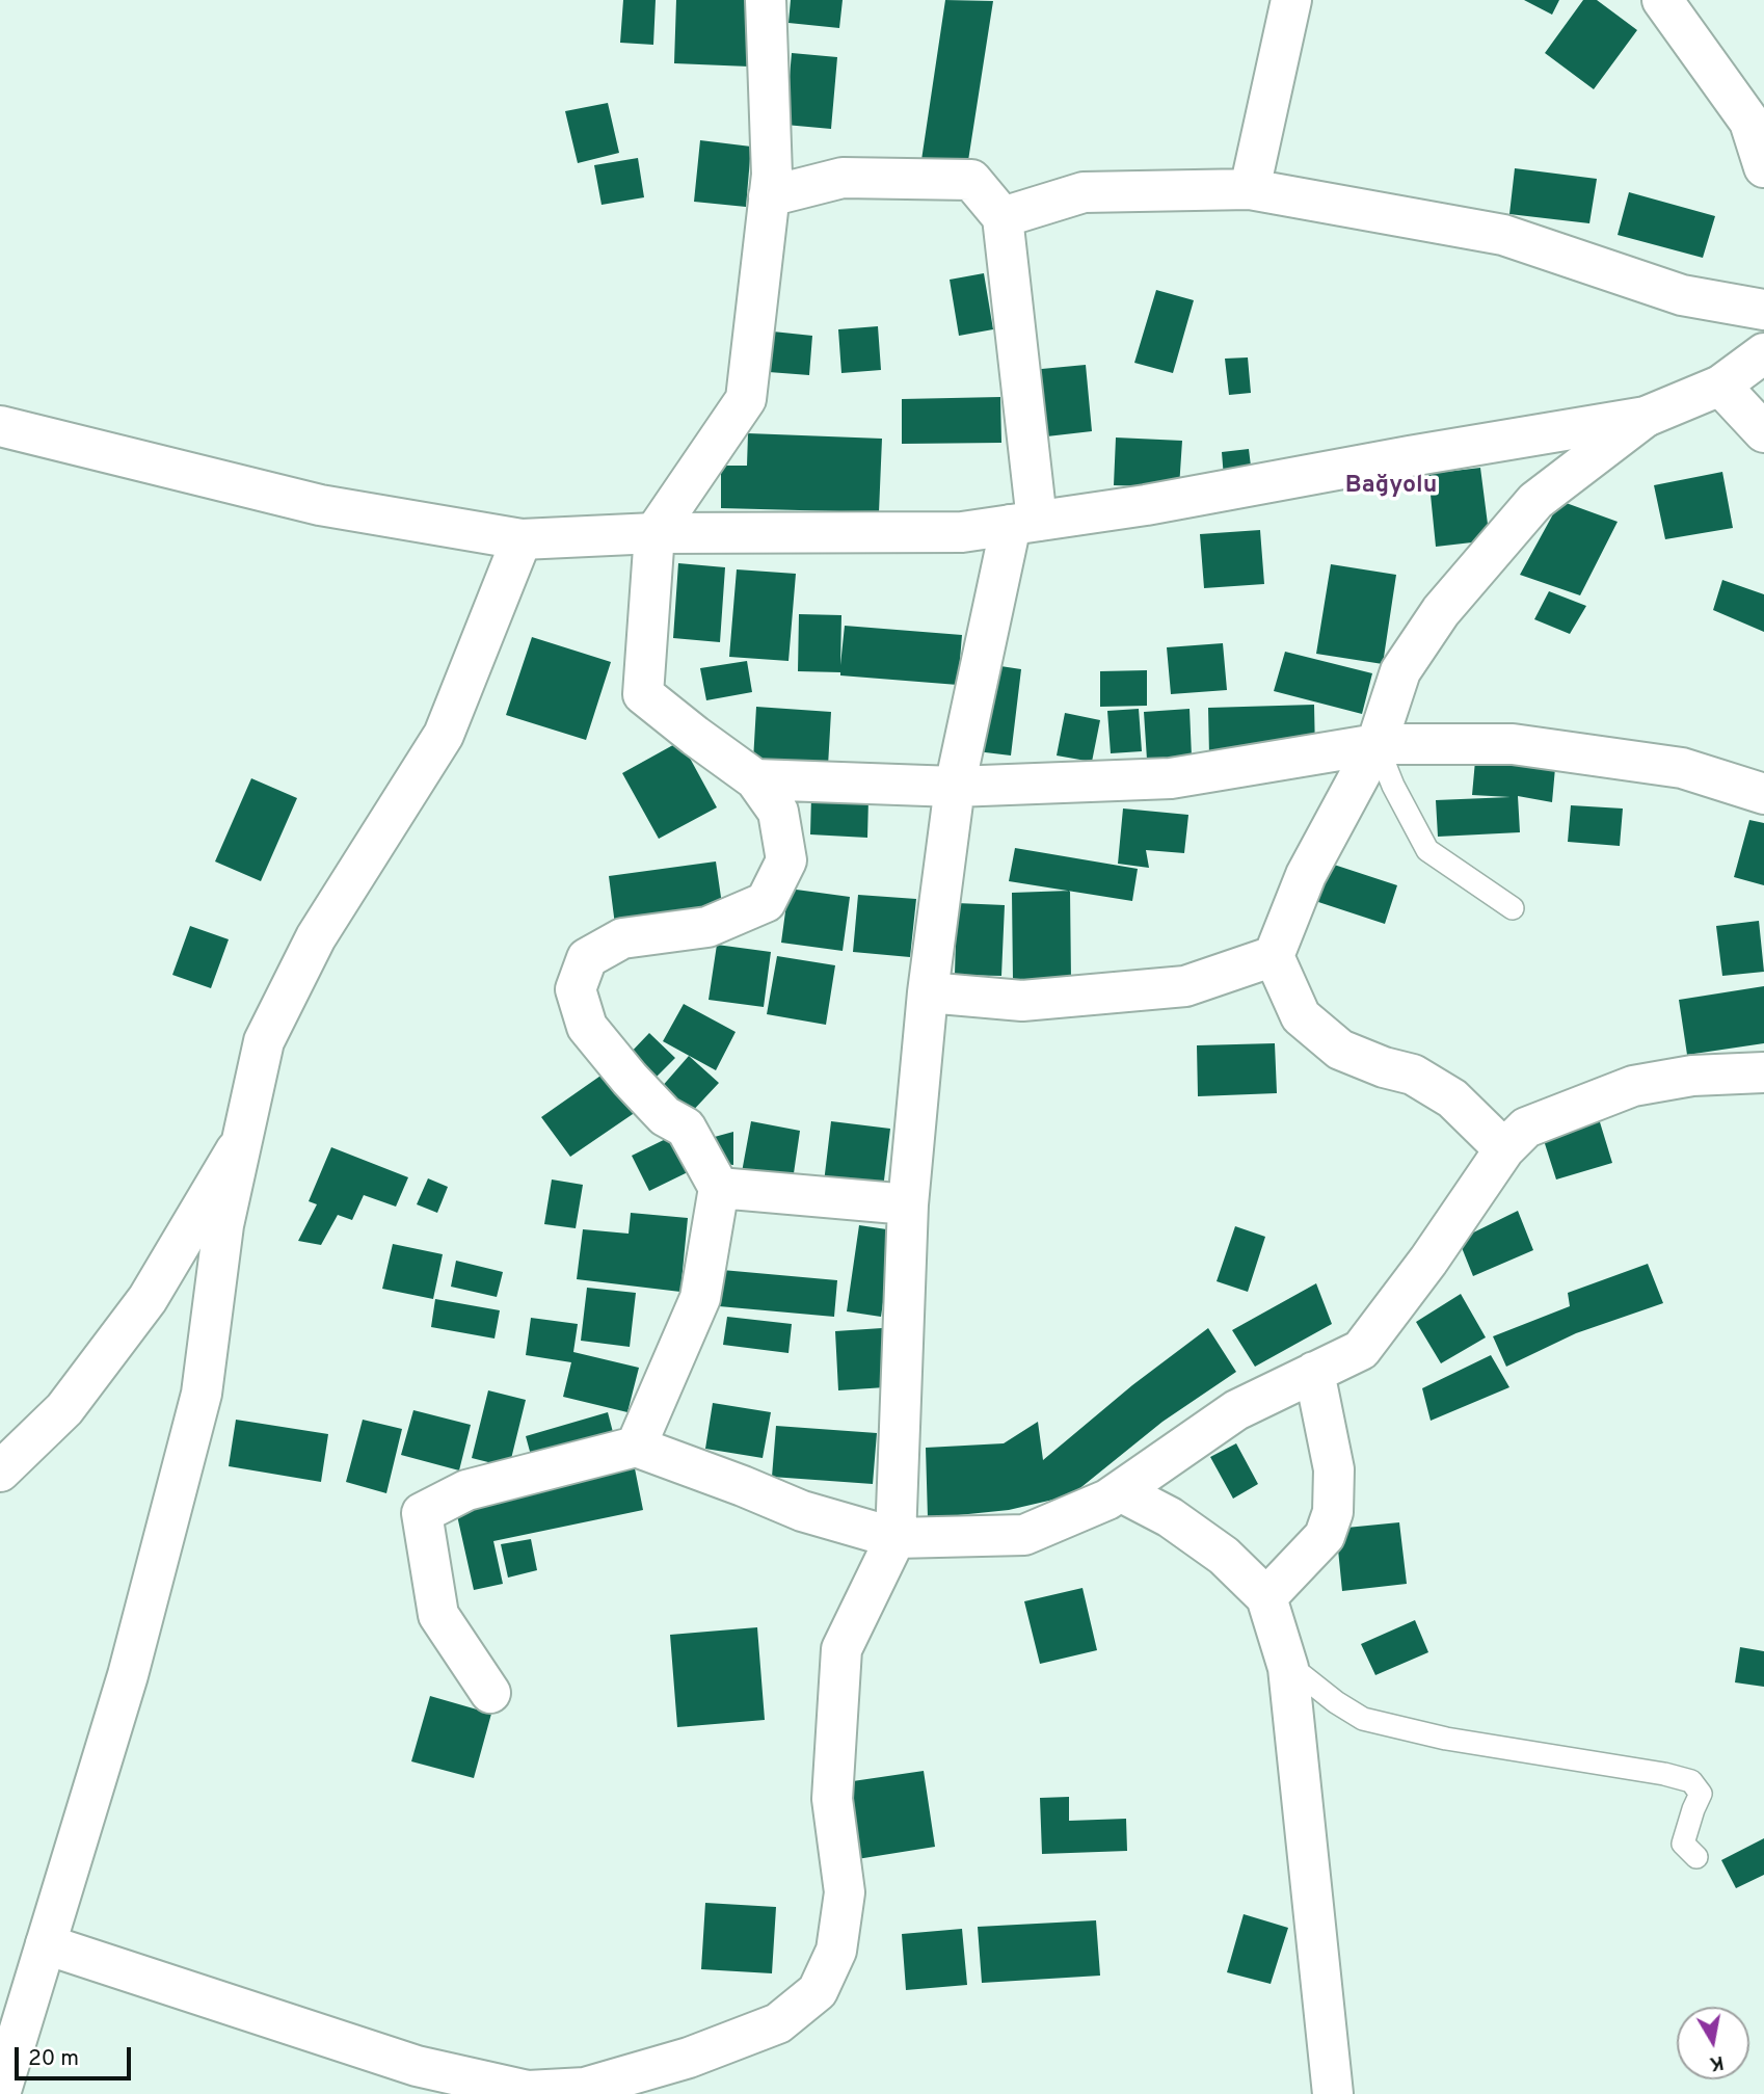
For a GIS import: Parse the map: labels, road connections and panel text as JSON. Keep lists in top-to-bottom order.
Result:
{
  "districts": ["Bağyolu"],
  "scale_bar": "20 m",
  "north": "bottom"
}
